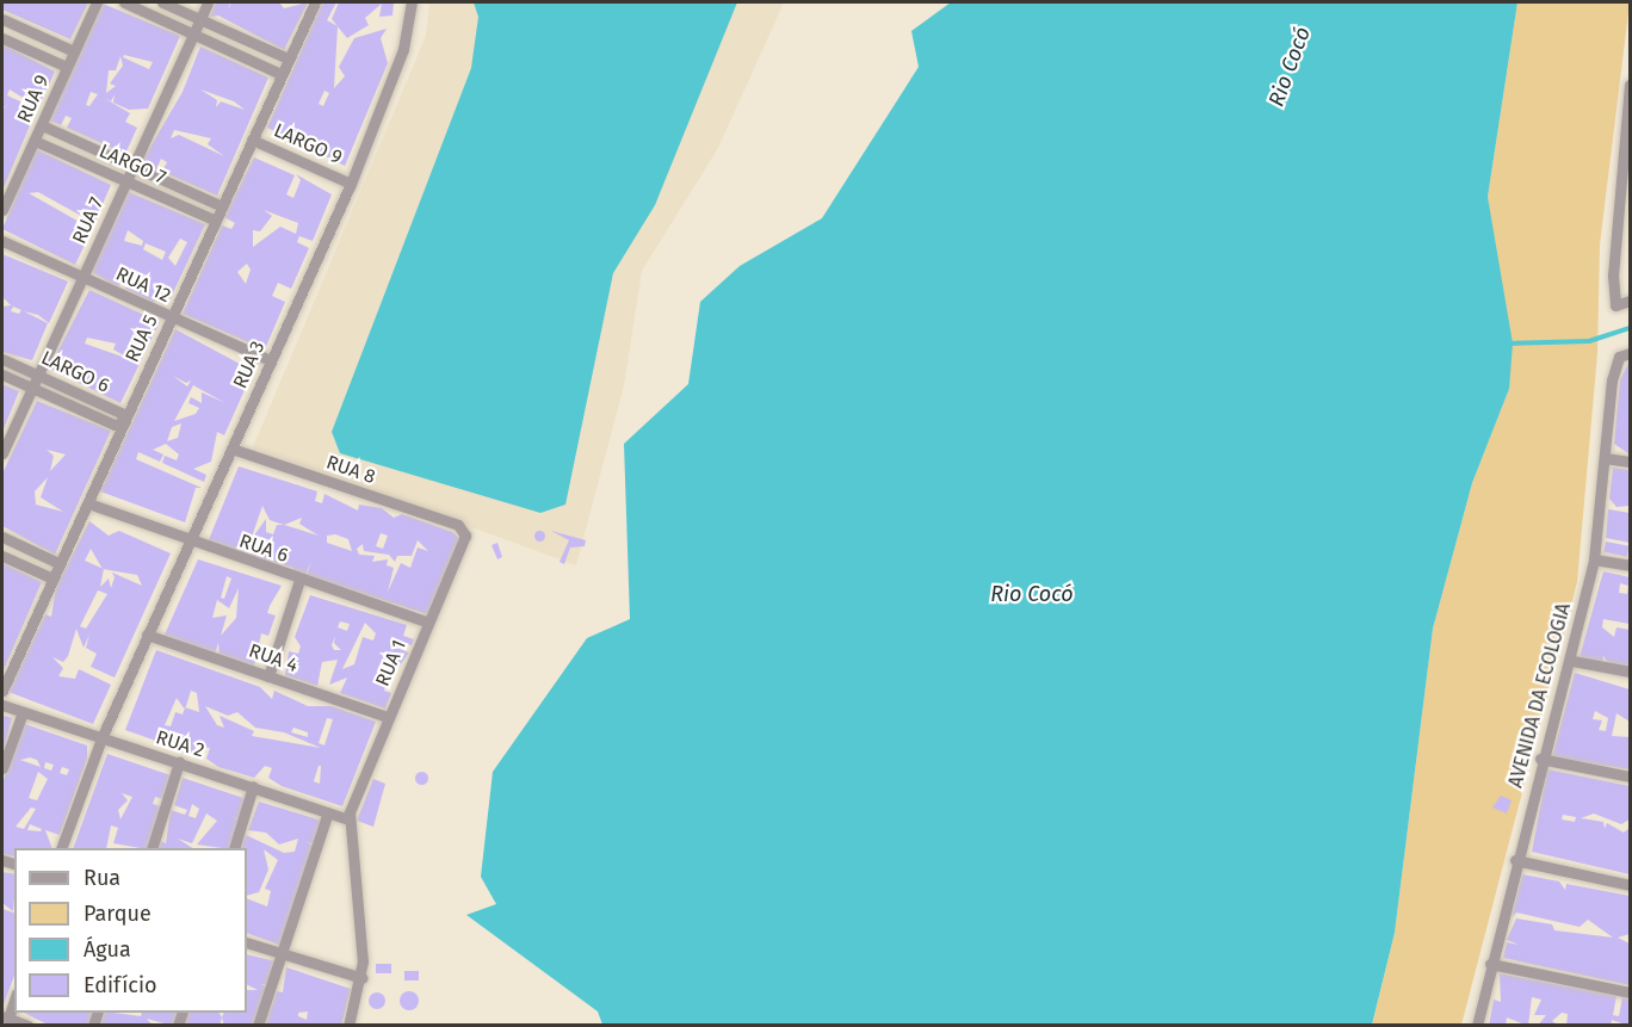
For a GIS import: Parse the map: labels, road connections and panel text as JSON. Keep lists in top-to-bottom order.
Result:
{
  "streets": {
    "street": [
      "RUA 9",
      "LARGO 9",
      "LARGO 7",
      "RUA 7",
      "RUA 12",
      "RUA 5",
      "RUA 3",
      "LARGO 6",
      "RUA 8",
      "RUA 6",
      "RUA 4",
      "RUA 1",
      "AVENIDA DA ECOLOGIA",
      "RUA 2"
    ]
  },
  "crossings": [
    ["RUA 9", "LARGO 7"],
    ["LARGO 9", "RUA 5"],
    ["LARGO 9", "RUA 3"],
    ["LARGO 7", "RUA 7"],
    ["LARGO 7", "RUA 5"],
    ["RUA 7", "RUA 12"],
    ["RUA 7", "LARGO 6"],
    ["RUA 12", "RUA 5"],
    ["RUA 12", "RUA 3"],
    ["RUA 5", "LARGO 6"],
    ["RUA 5", "RUA 6"],
    ["RUA 3", "RUA 8"],
    ["RUA 3", "RUA 6"],
    ["RUA 3", "RUA 4"],
    ["RUA 3", "RUA 2"],
    ["RUA 8", "RUA 1"],
    ["RUA 6", "RUA 1"],
    ["RUA 4", "RUA 1"],
    ["RUA 1", "RUA 2"]
  ],
  "water": ["Rio Cocó"],
  "legend": [
    "Rua",
    "Parque",
    "Água",
    "Edifício"
  ]
}
